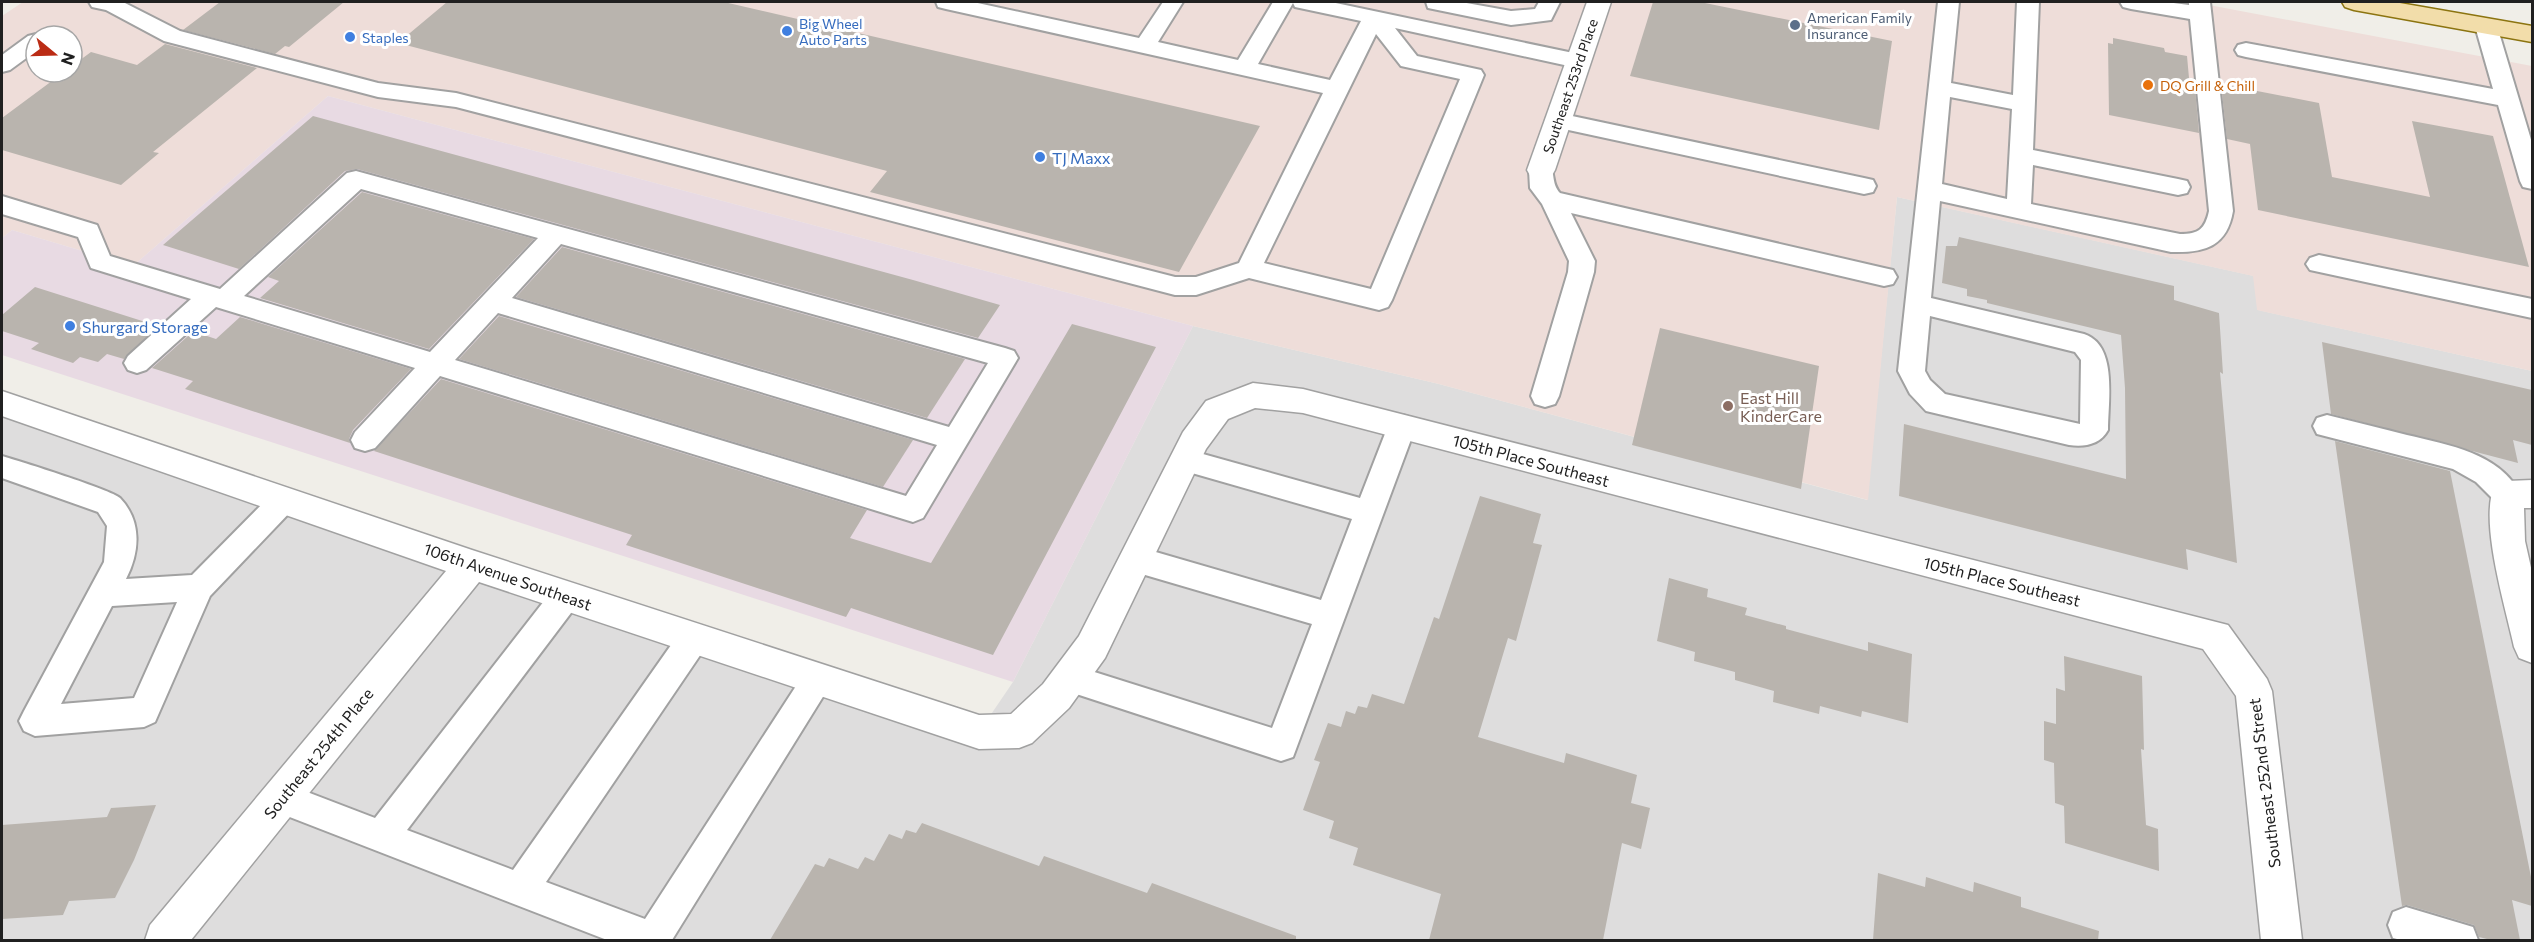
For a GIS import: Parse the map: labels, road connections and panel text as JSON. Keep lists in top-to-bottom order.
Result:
{
  "streets": {
    "street": [
      "Southeast 253rd Place",
      "105th Place Southeast",
      "106th Avenue Southeast",
      "Southeast 254th Place",
      "Southeast 252nd Street"
    ]
  },
  "crossings": [
    ["105th Place Southeast", "106th Avenue Southeast"],
    ["105th Place Southeast", "Southeast 252nd Street"],
    ["106th Avenue Southeast", "Southeast 254th Place"]
  ],
  "places": [
    "American Family Insurance",
    "Big Wheel Auto Parts",
    "Staples",
    "DQ Grill & Chill",
    "TJ Maxx",
    "Shurgard Storage",
    "East Hill KinderCare"
  ],
  "north": "right"
}
